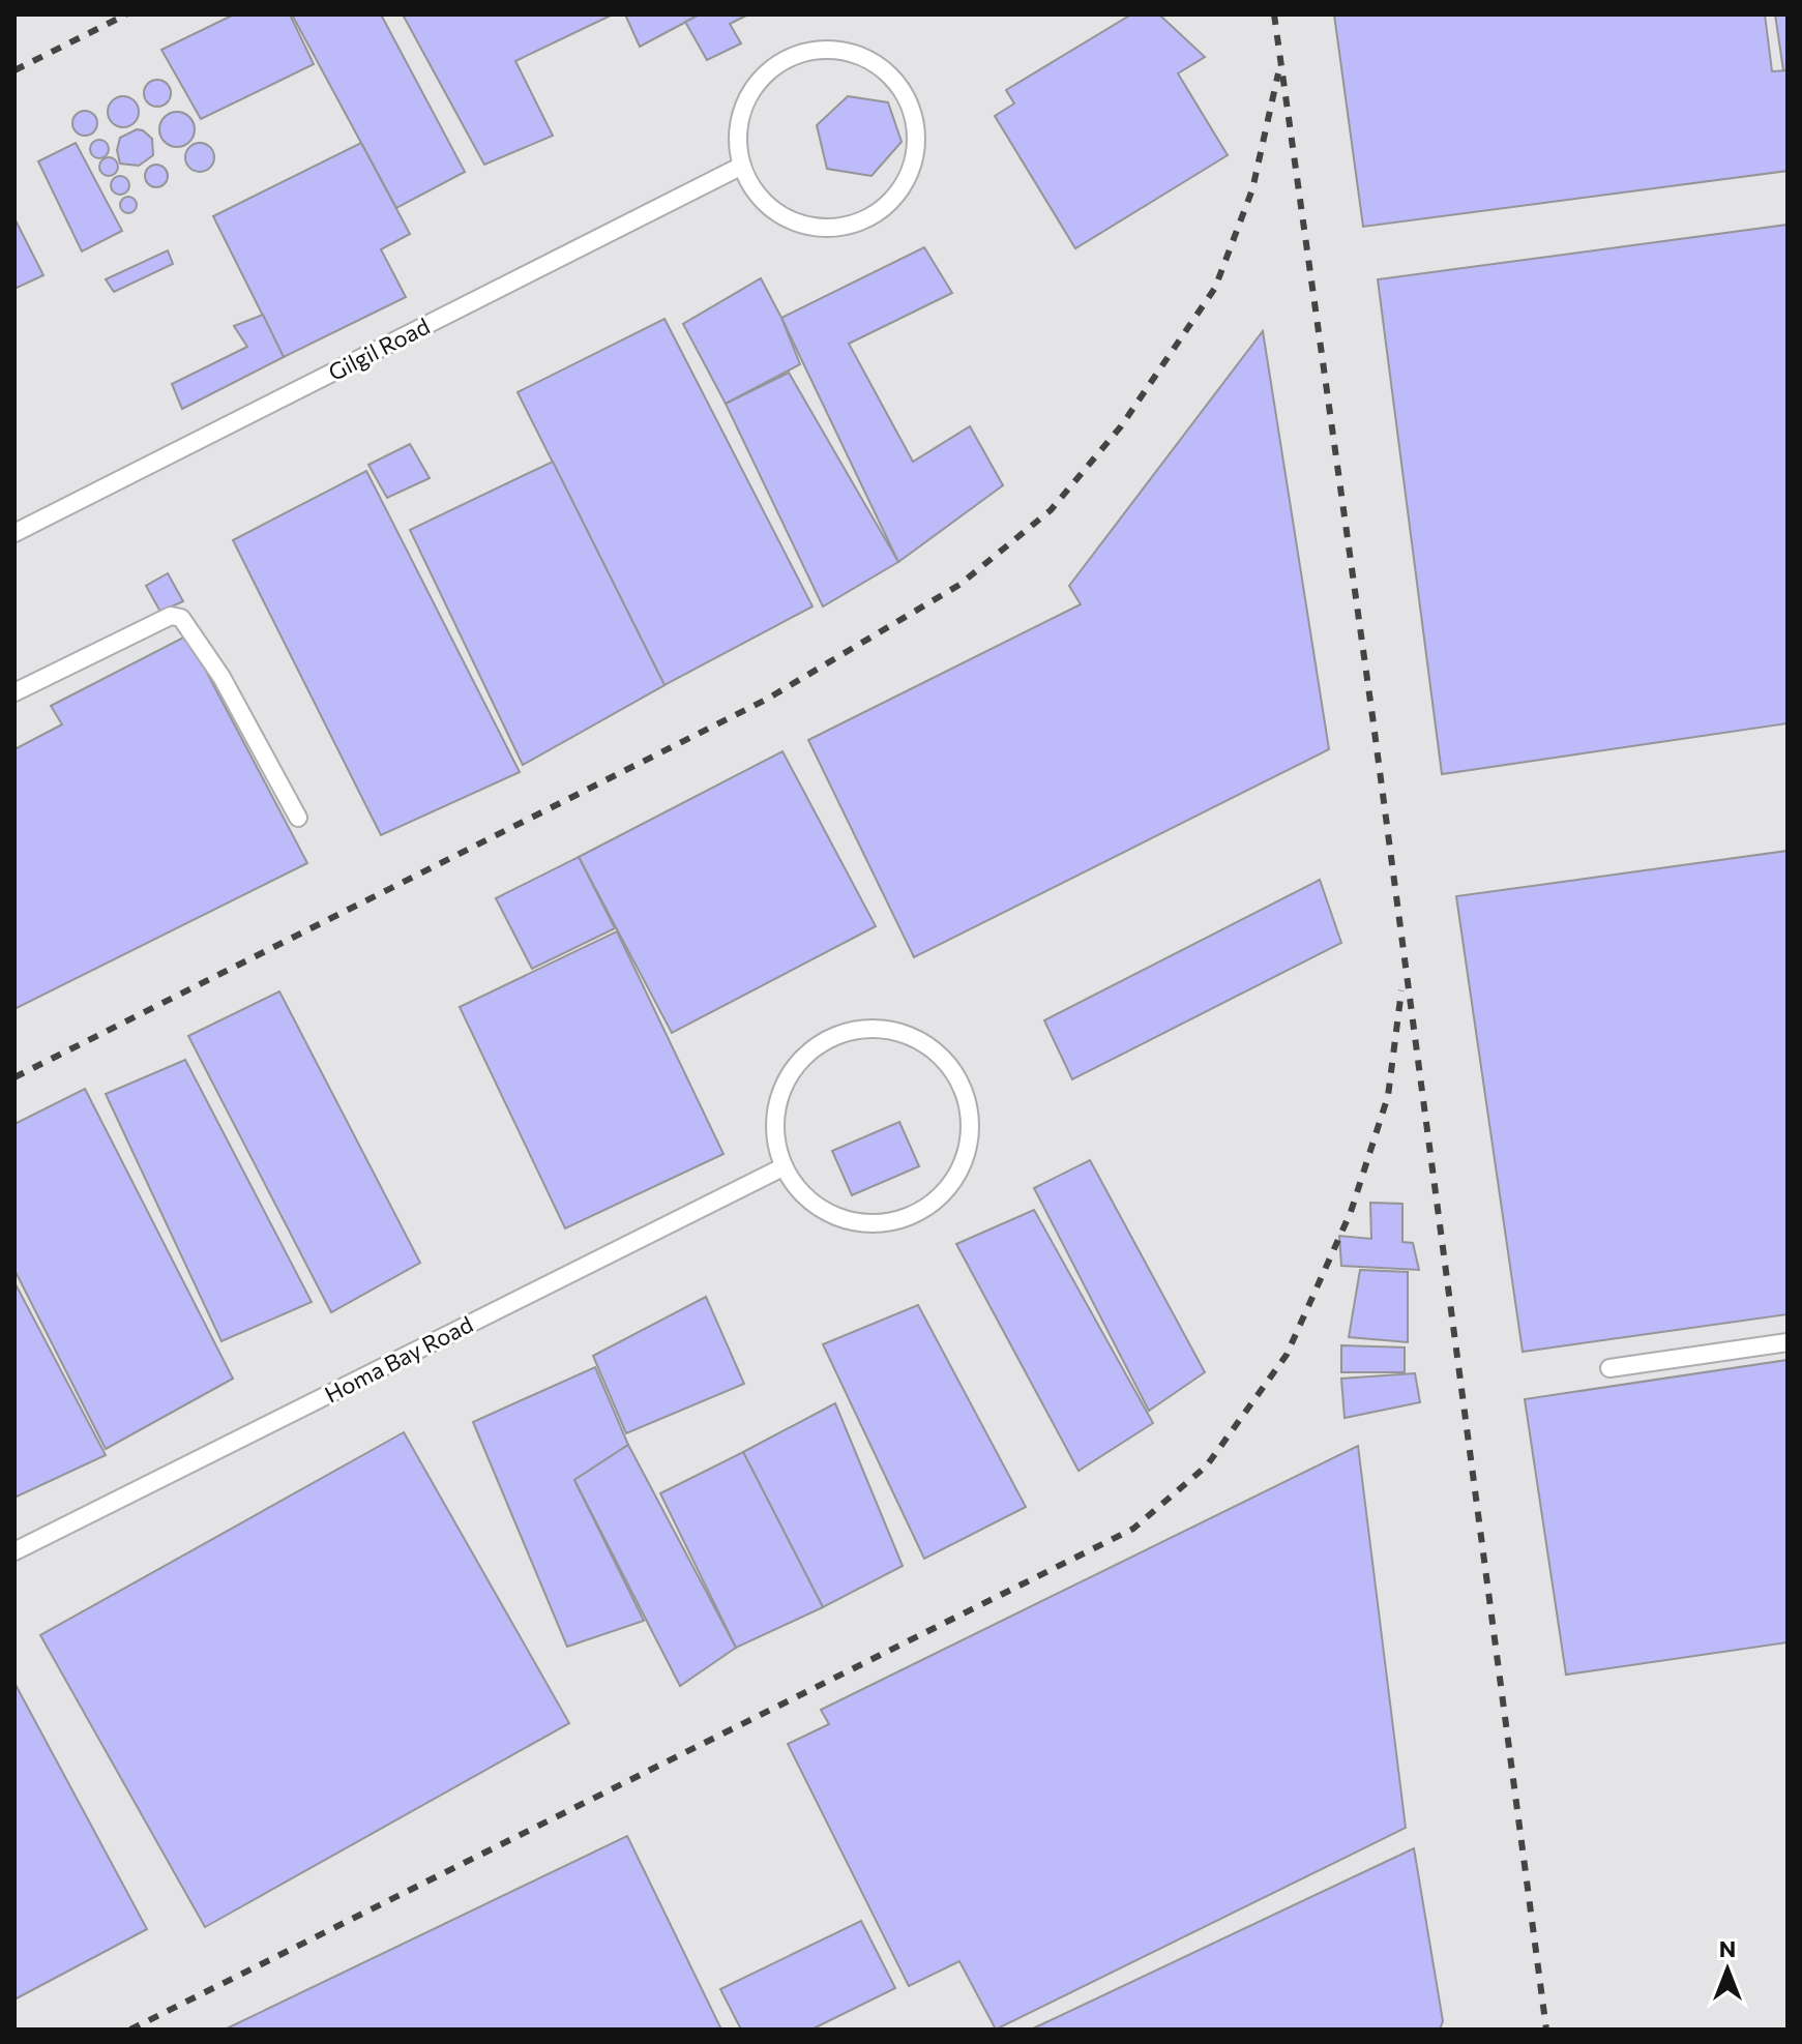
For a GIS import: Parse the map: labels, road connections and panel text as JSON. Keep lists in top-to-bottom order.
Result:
{
  "streets": {
    "lane": ["Gilgil Road", "Homa Bay Road"]
  },
  "north": "top"
}
